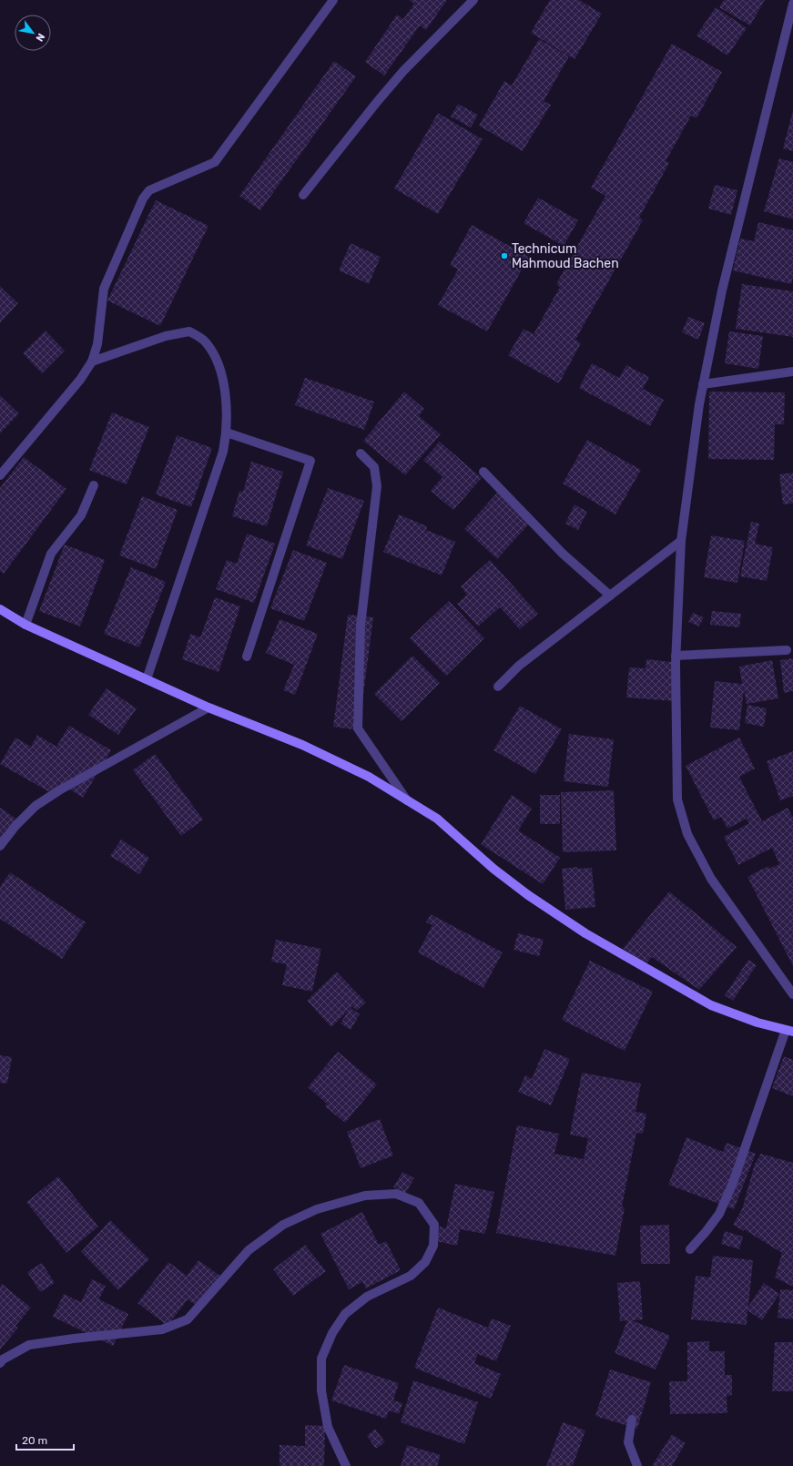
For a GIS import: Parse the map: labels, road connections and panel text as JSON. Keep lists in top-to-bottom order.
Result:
{
  "places": ["Technicum Mahmoud Bachen"],
  "scale_bar": "20 m",
  "north": "bottom right"
}
